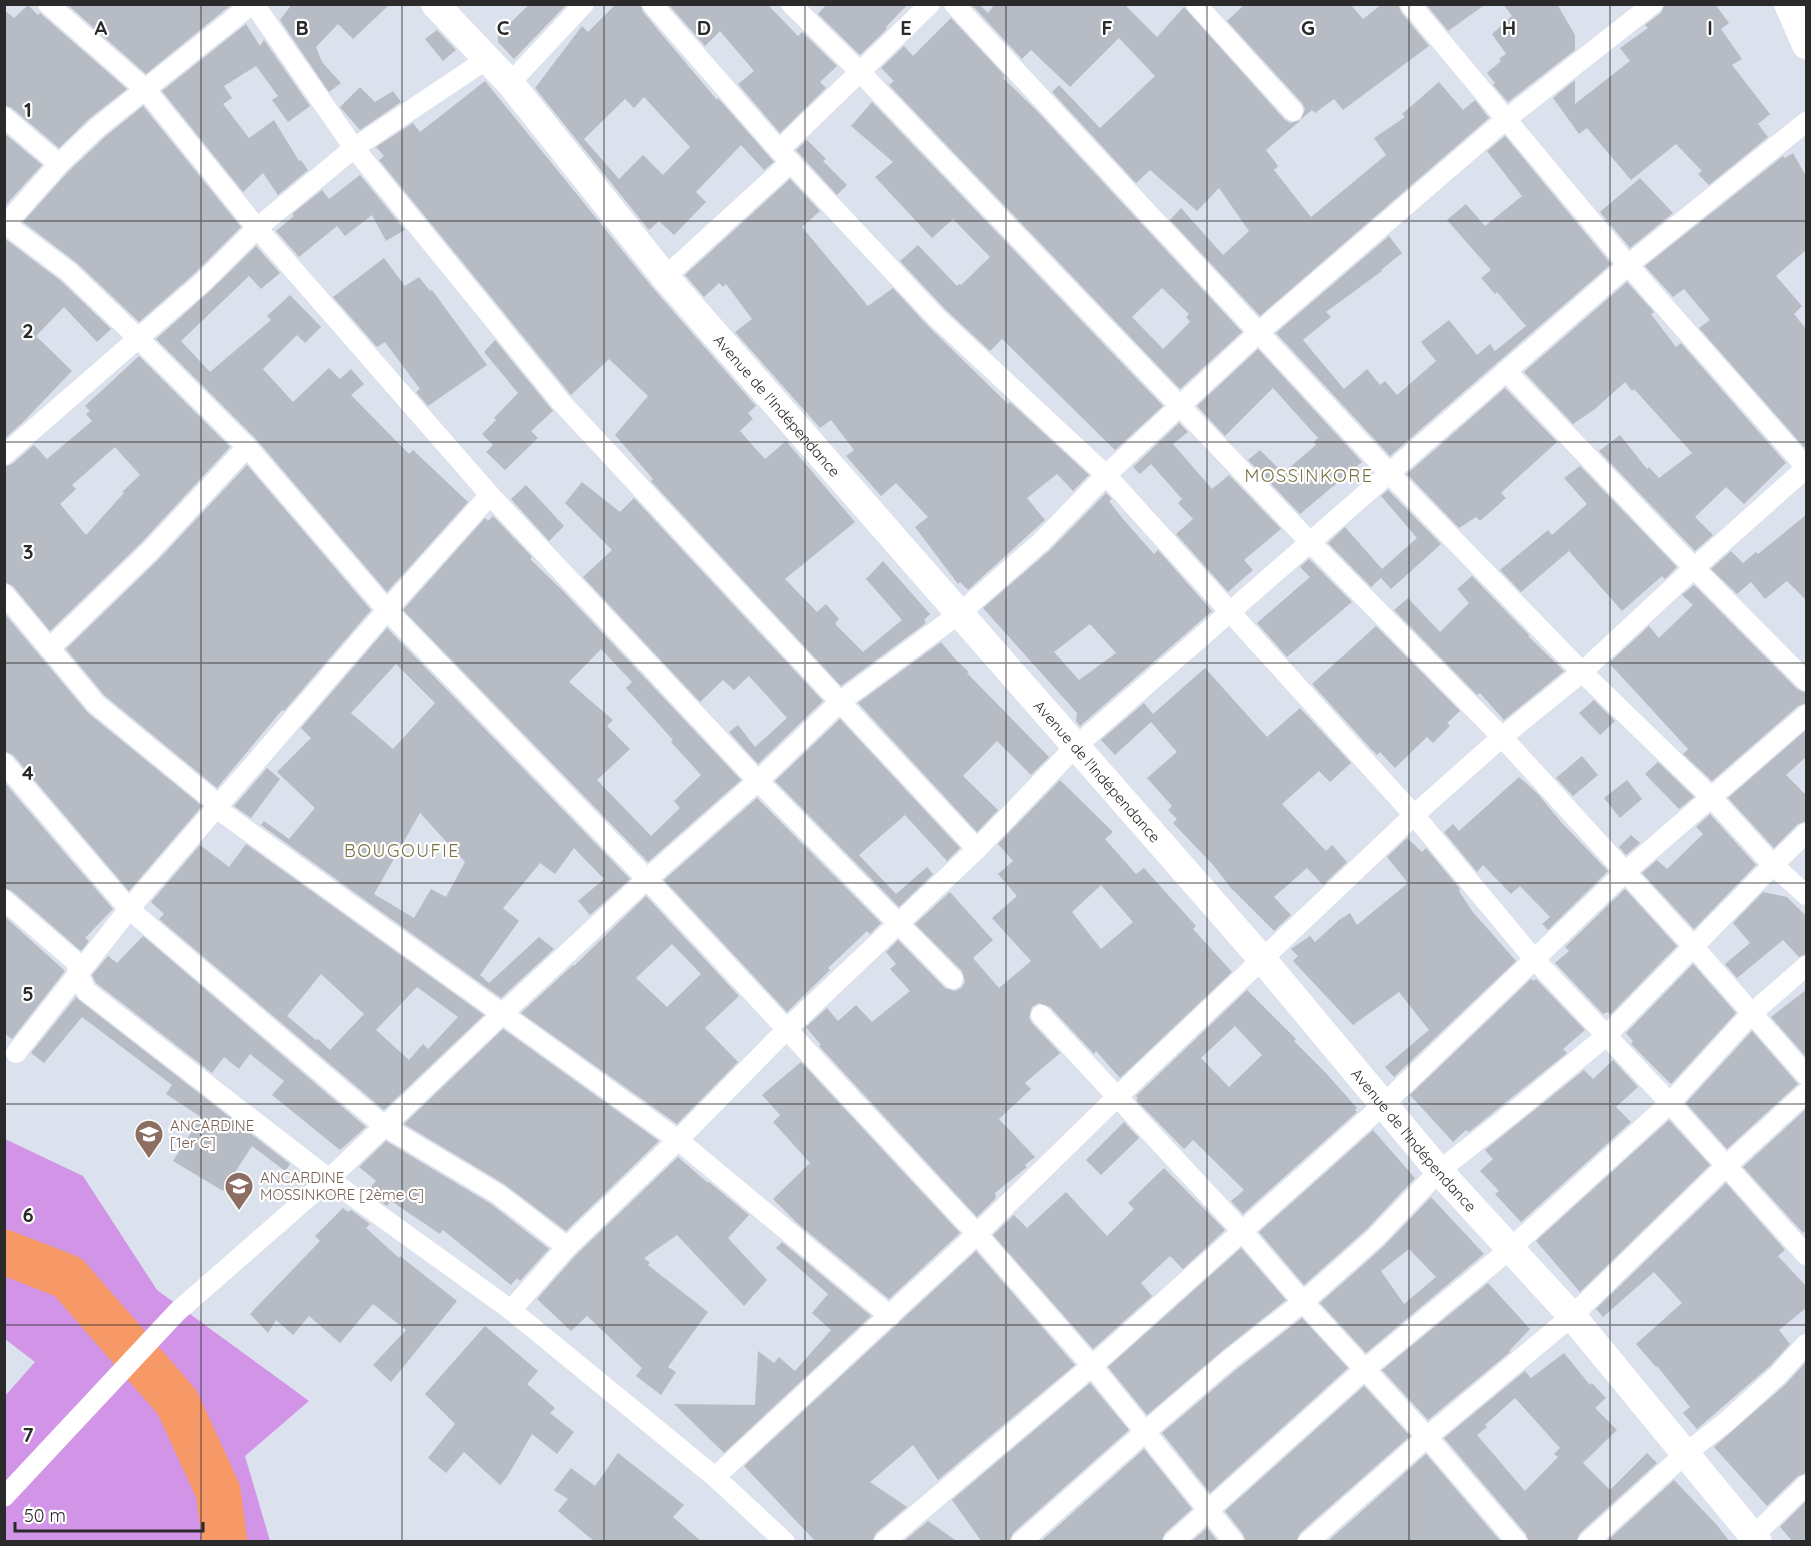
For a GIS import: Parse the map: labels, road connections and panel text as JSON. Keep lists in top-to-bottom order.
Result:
{
  "streets": {
    "main road": ["Avenue de l'Indépendance"]
  },
  "districts": ["MOSSINKORE", "BOUGOUFIE"],
  "places": {
    "school or university": ["ANCARDINE [1er C]", "ANCARDINE MOSSINKORE [2ème C]"]
  },
  "scale_bar": "50 m",
  "grid": {
    "columns": [
      "A",
      "B",
      "C",
      "D",
      "E",
      "F",
      "G",
      "H",
      "I"
    ],
    "rows": [
      "1",
      "2",
      "3",
      "4",
      "5",
      "6",
      "7"
    ]
  }
}
